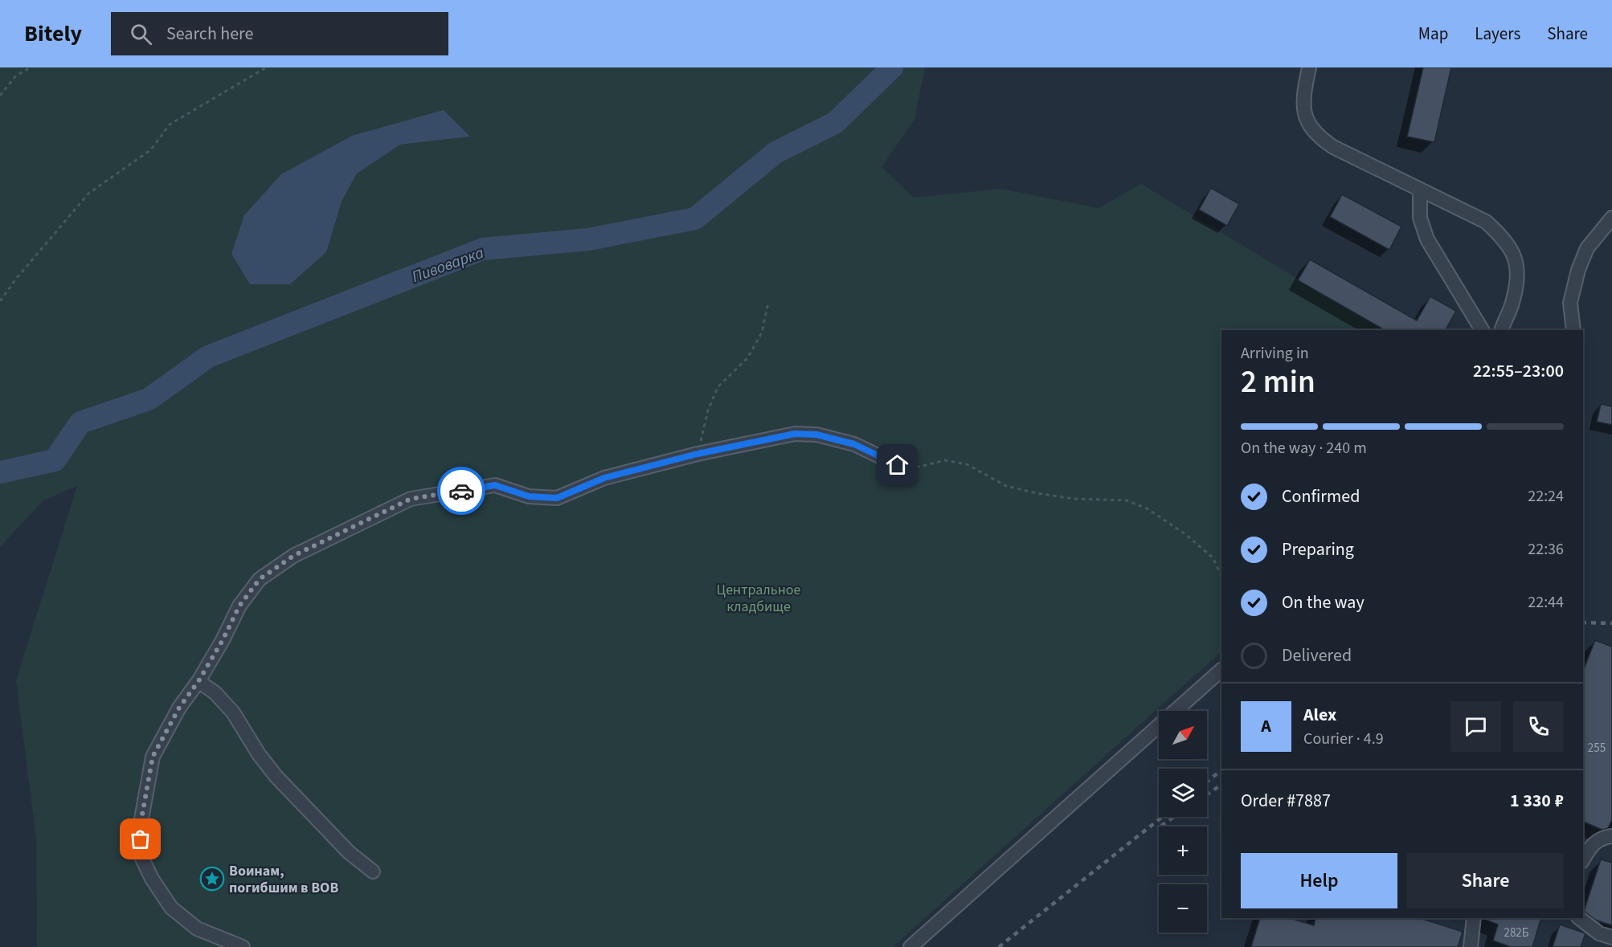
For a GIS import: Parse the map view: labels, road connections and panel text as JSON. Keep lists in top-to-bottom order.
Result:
{
  "water": ["Пивоварка"],
  "parks": ["Центральное кладбище"],
  "places": {
    "place": ["Воинам, погибшим в ВОВ"]
  },
  "house_numbers": ["255", "282Б"],
  "north": "top right",
  "page": {
    "header": "Bitely",
    "search": "Search here",
    "nav": ["Map", "Layers", "Share"],
    "heading": ["2 min", "Arriving in", "22:55–23:00"],
    "panel": [
      "Alex",
      "Courier · 4.9",
      "Order #7887",
      "1 330 ₽"
    ],
    "bar": "On the way · 240 m",
    "list": [
      ["Confirmed", "22:24"],
      ["Preparing", "22:36"],
      ["On the way", "22:44"],
      "Delivered"
    ],
    "round": "A",
    "map_buttons": ["+", "−"],
    "buttons": ["Help", "Share"]
  }
}
